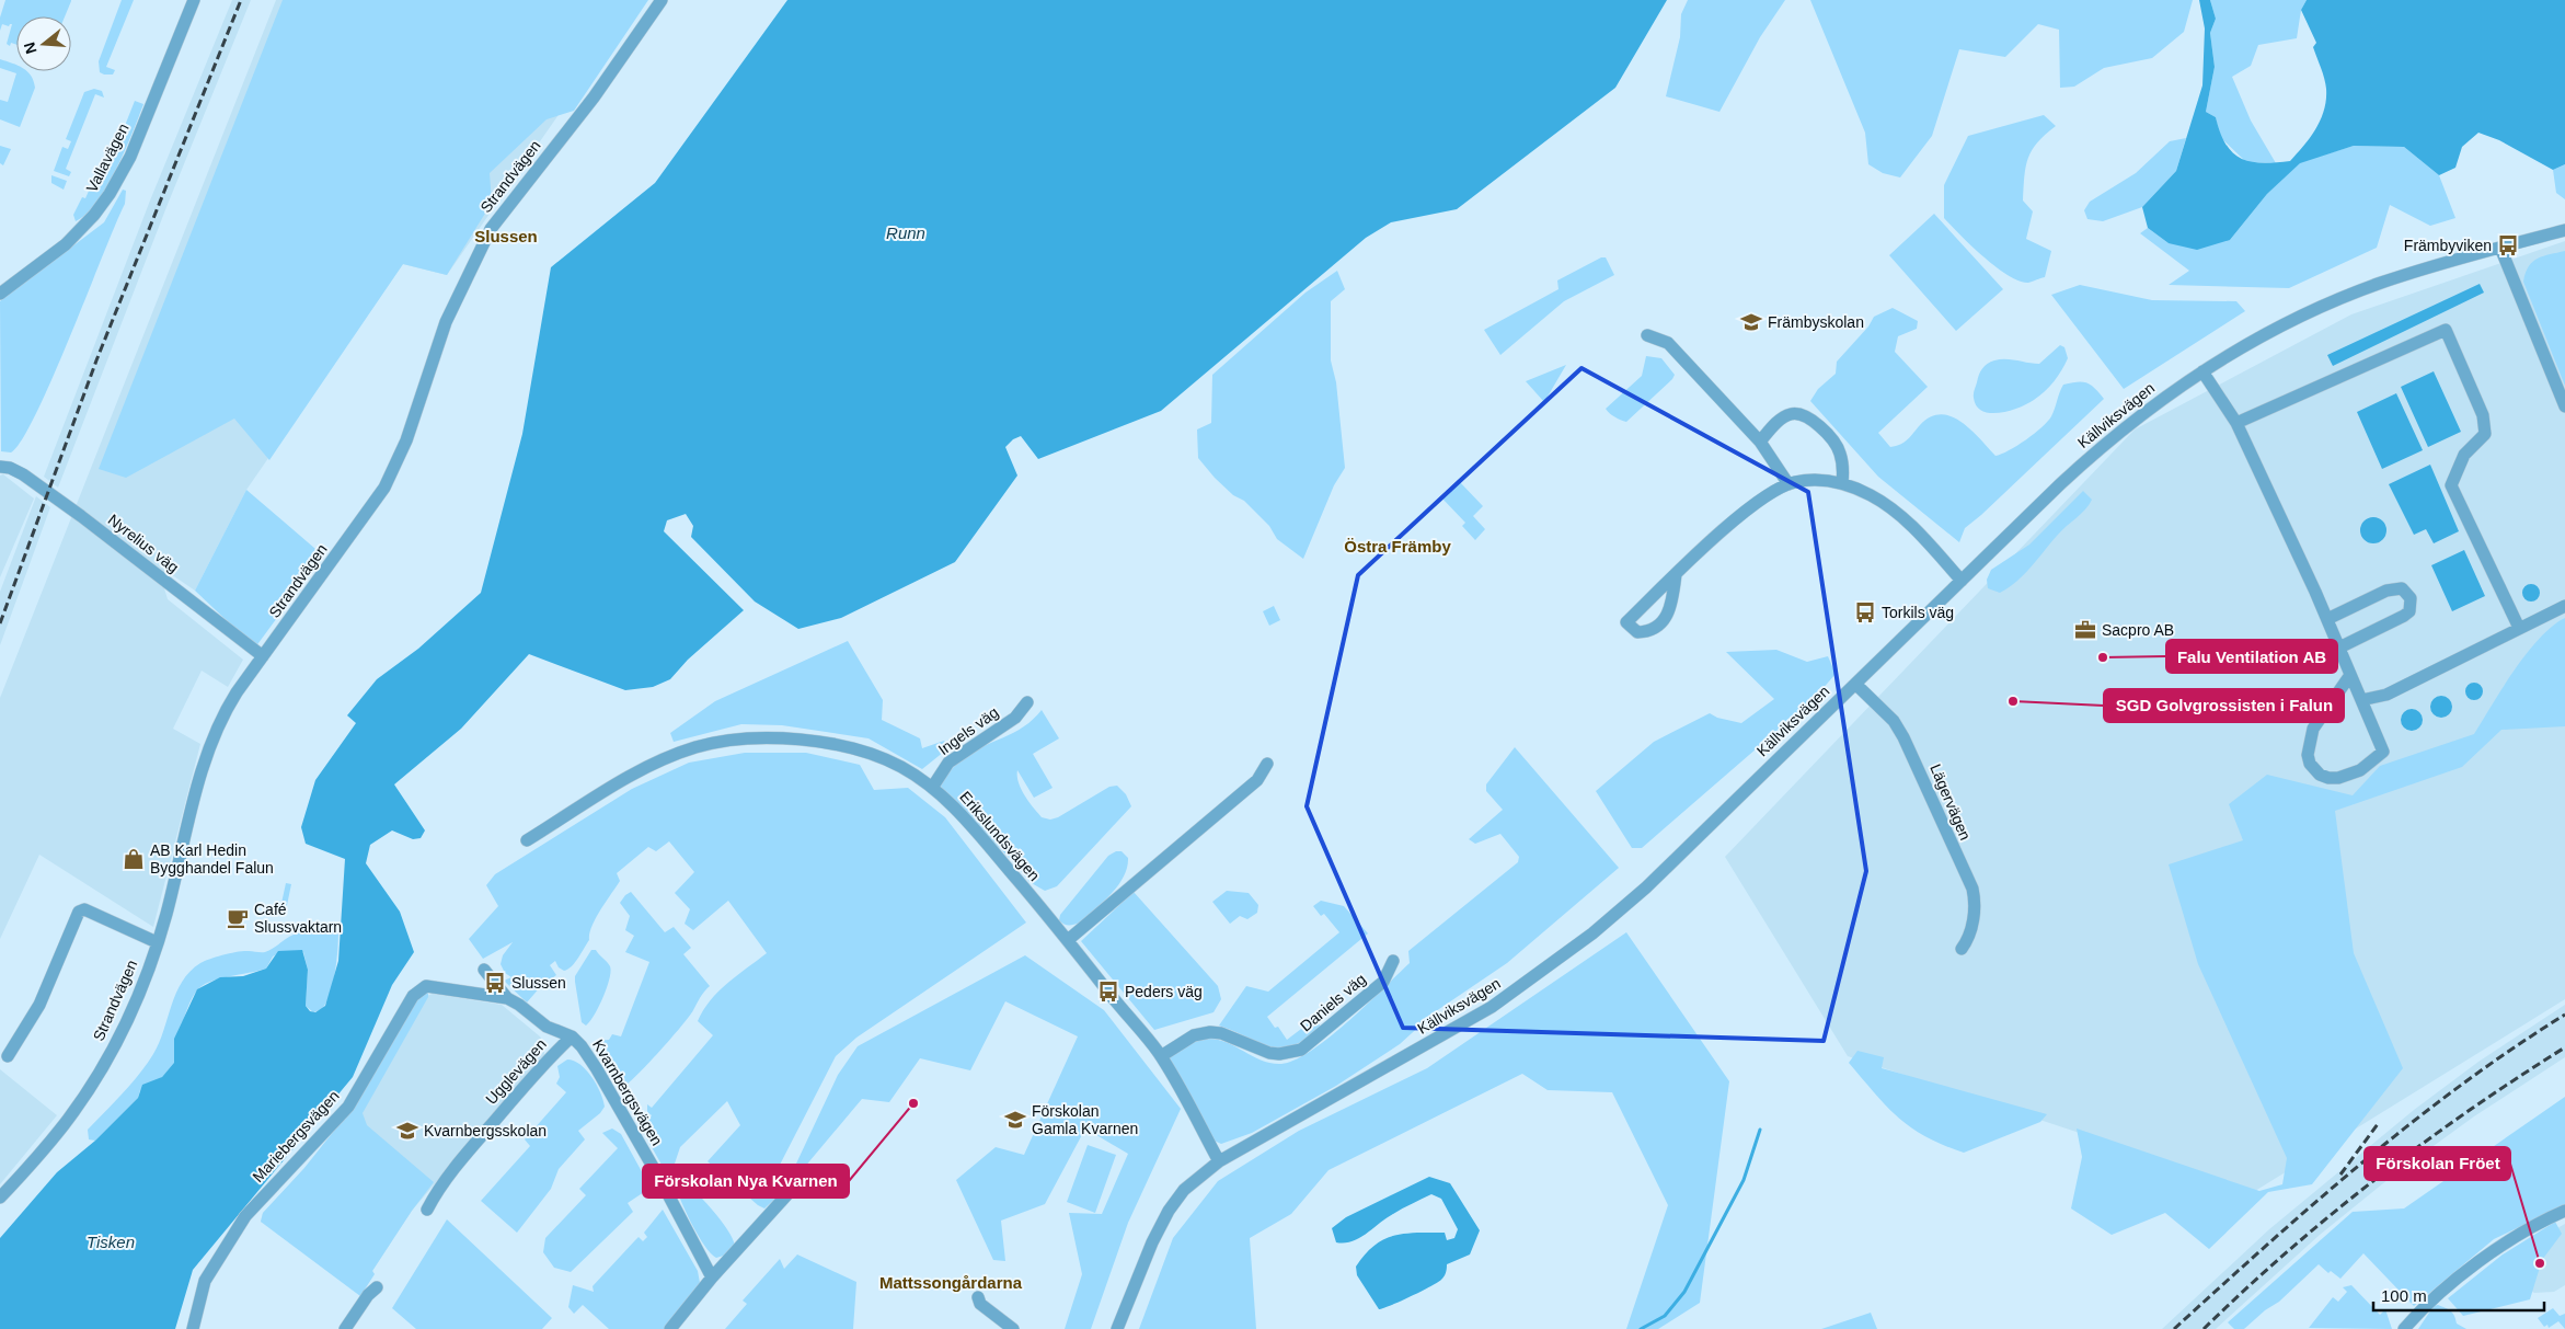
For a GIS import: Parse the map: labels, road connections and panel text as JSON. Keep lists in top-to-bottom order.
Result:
{
  "streets": {
    "street": [
      "Vallavägen",
      "Strandvägen",
      "Källviksvägen",
      "Nyrelius väg",
      "Ingels väg",
      "Lägervägen",
      "Erikslundsvägen",
      "Daniels väg",
      "Ugglevägen",
      "Kvarnbergsvägen",
      "Mariebergsvägen"
    ]
  },
  "crossings": [
    ["Strandvägen", "Nyrelius väg"],
    ["Källviksvägen", "Lägervägen"],
    ["Källviksvägen", "Erikslundsvägen"],
    ["Ingels väg", "Erikslundsvägen"],
    ["Erikslundsvägen", "Daniels väg"],
    ["Ugglevägen", "Kvarnbergsvägen"],
    ["Kvarnbergsvägen", "Mariebergsvägen"]
  ],
  "districts": ["Slussen", "Östra Främby", "Mattssongårdarna"],
  "water": ["Runn", "Tisken"],
  "places": {
    "bus stop": [
      "Främbyviken",
      "Torkils väg",
      "Slussen",
      "Peders väg"
    ],
    "school or university": ["Främbyskolan", "Förskolan Gamla Kvarnen", "Kvarnbergsskolan"],
    "office": ["Sacpro AB"],
    "other": [
      "Falu Ventilation AB",
      "SGD Golvgrossisten i Falun",
      "Förskolan Nya Kvarnen",
      "Förskolan Fröet"
    ],
    "shop": ["AB Karl Hedin Bygghandel Falun"],
    "cafe": ["Café Slussvaktarn"]
  },
  "scale_bar": "100 m",
  "north": "left"
}
